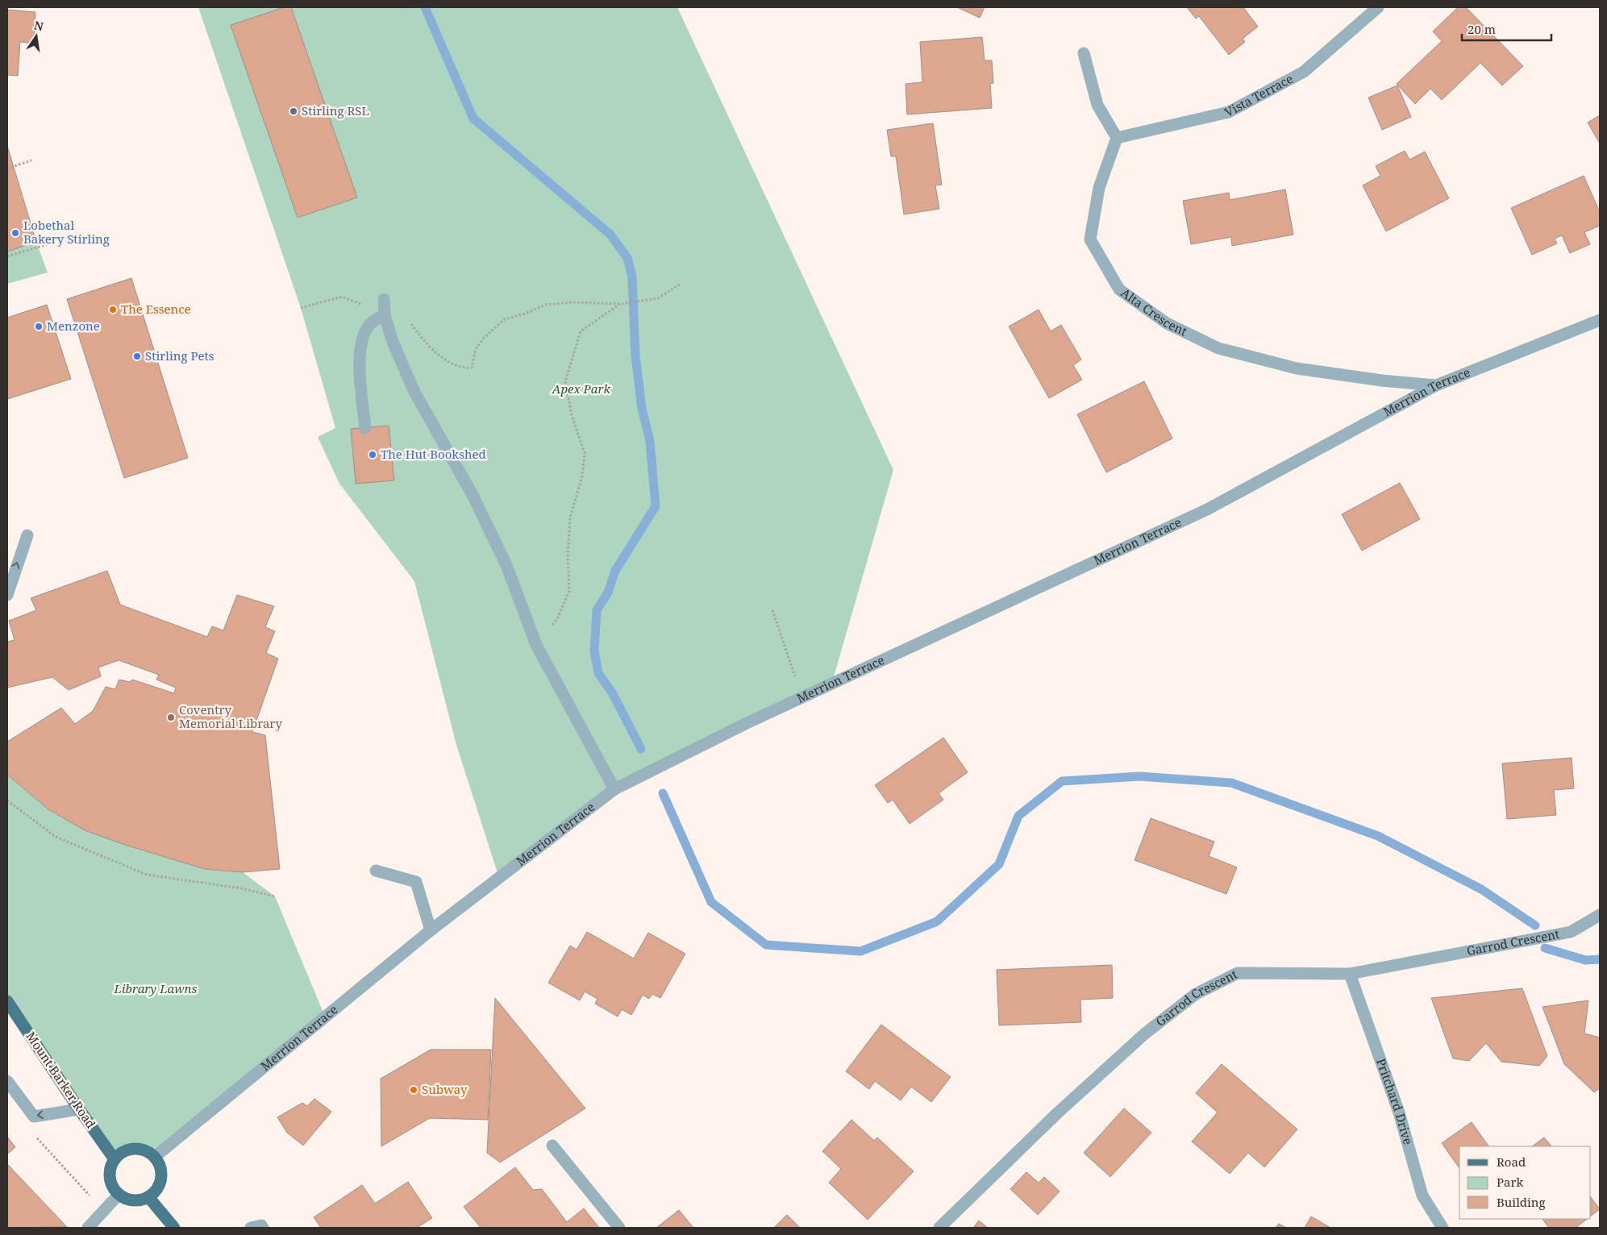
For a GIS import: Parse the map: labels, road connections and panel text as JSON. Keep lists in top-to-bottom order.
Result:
{
  "streets": {
    "main road": ["Mount Barker Road"],
    "street": [
      "Vista Terrace",
      "Alta Crescent",
      "Merrion Terrace",
      "Garrod Crescent",
      "Pritchard Drive"
    ]
  },
  "crossings": [
    ["Vista Terrace", "Alta Crescent"],
    ["Alta Crescent", "Merrion Terrace"],
    ["Merrion Terrace", "Mount Barker Road"],
    ["Garrod Crescent", "Pritchard Drive"]
  ],
  "parks": ["Apex Park", "Library Lawns"],
  "places": [
    "Stirling RSL",
    "Lobethal Bakery Stirling",
    "The Essence",
    "Menzone",
    "Stirling Pets",
    "The Hut Bookshed",
    "Coventry Memorial Library",
    "Subway"
  ],
  "legend": ["Road", "Park", "Building"],
  "scale_bar": "20 m",
  "north": "top"
}
